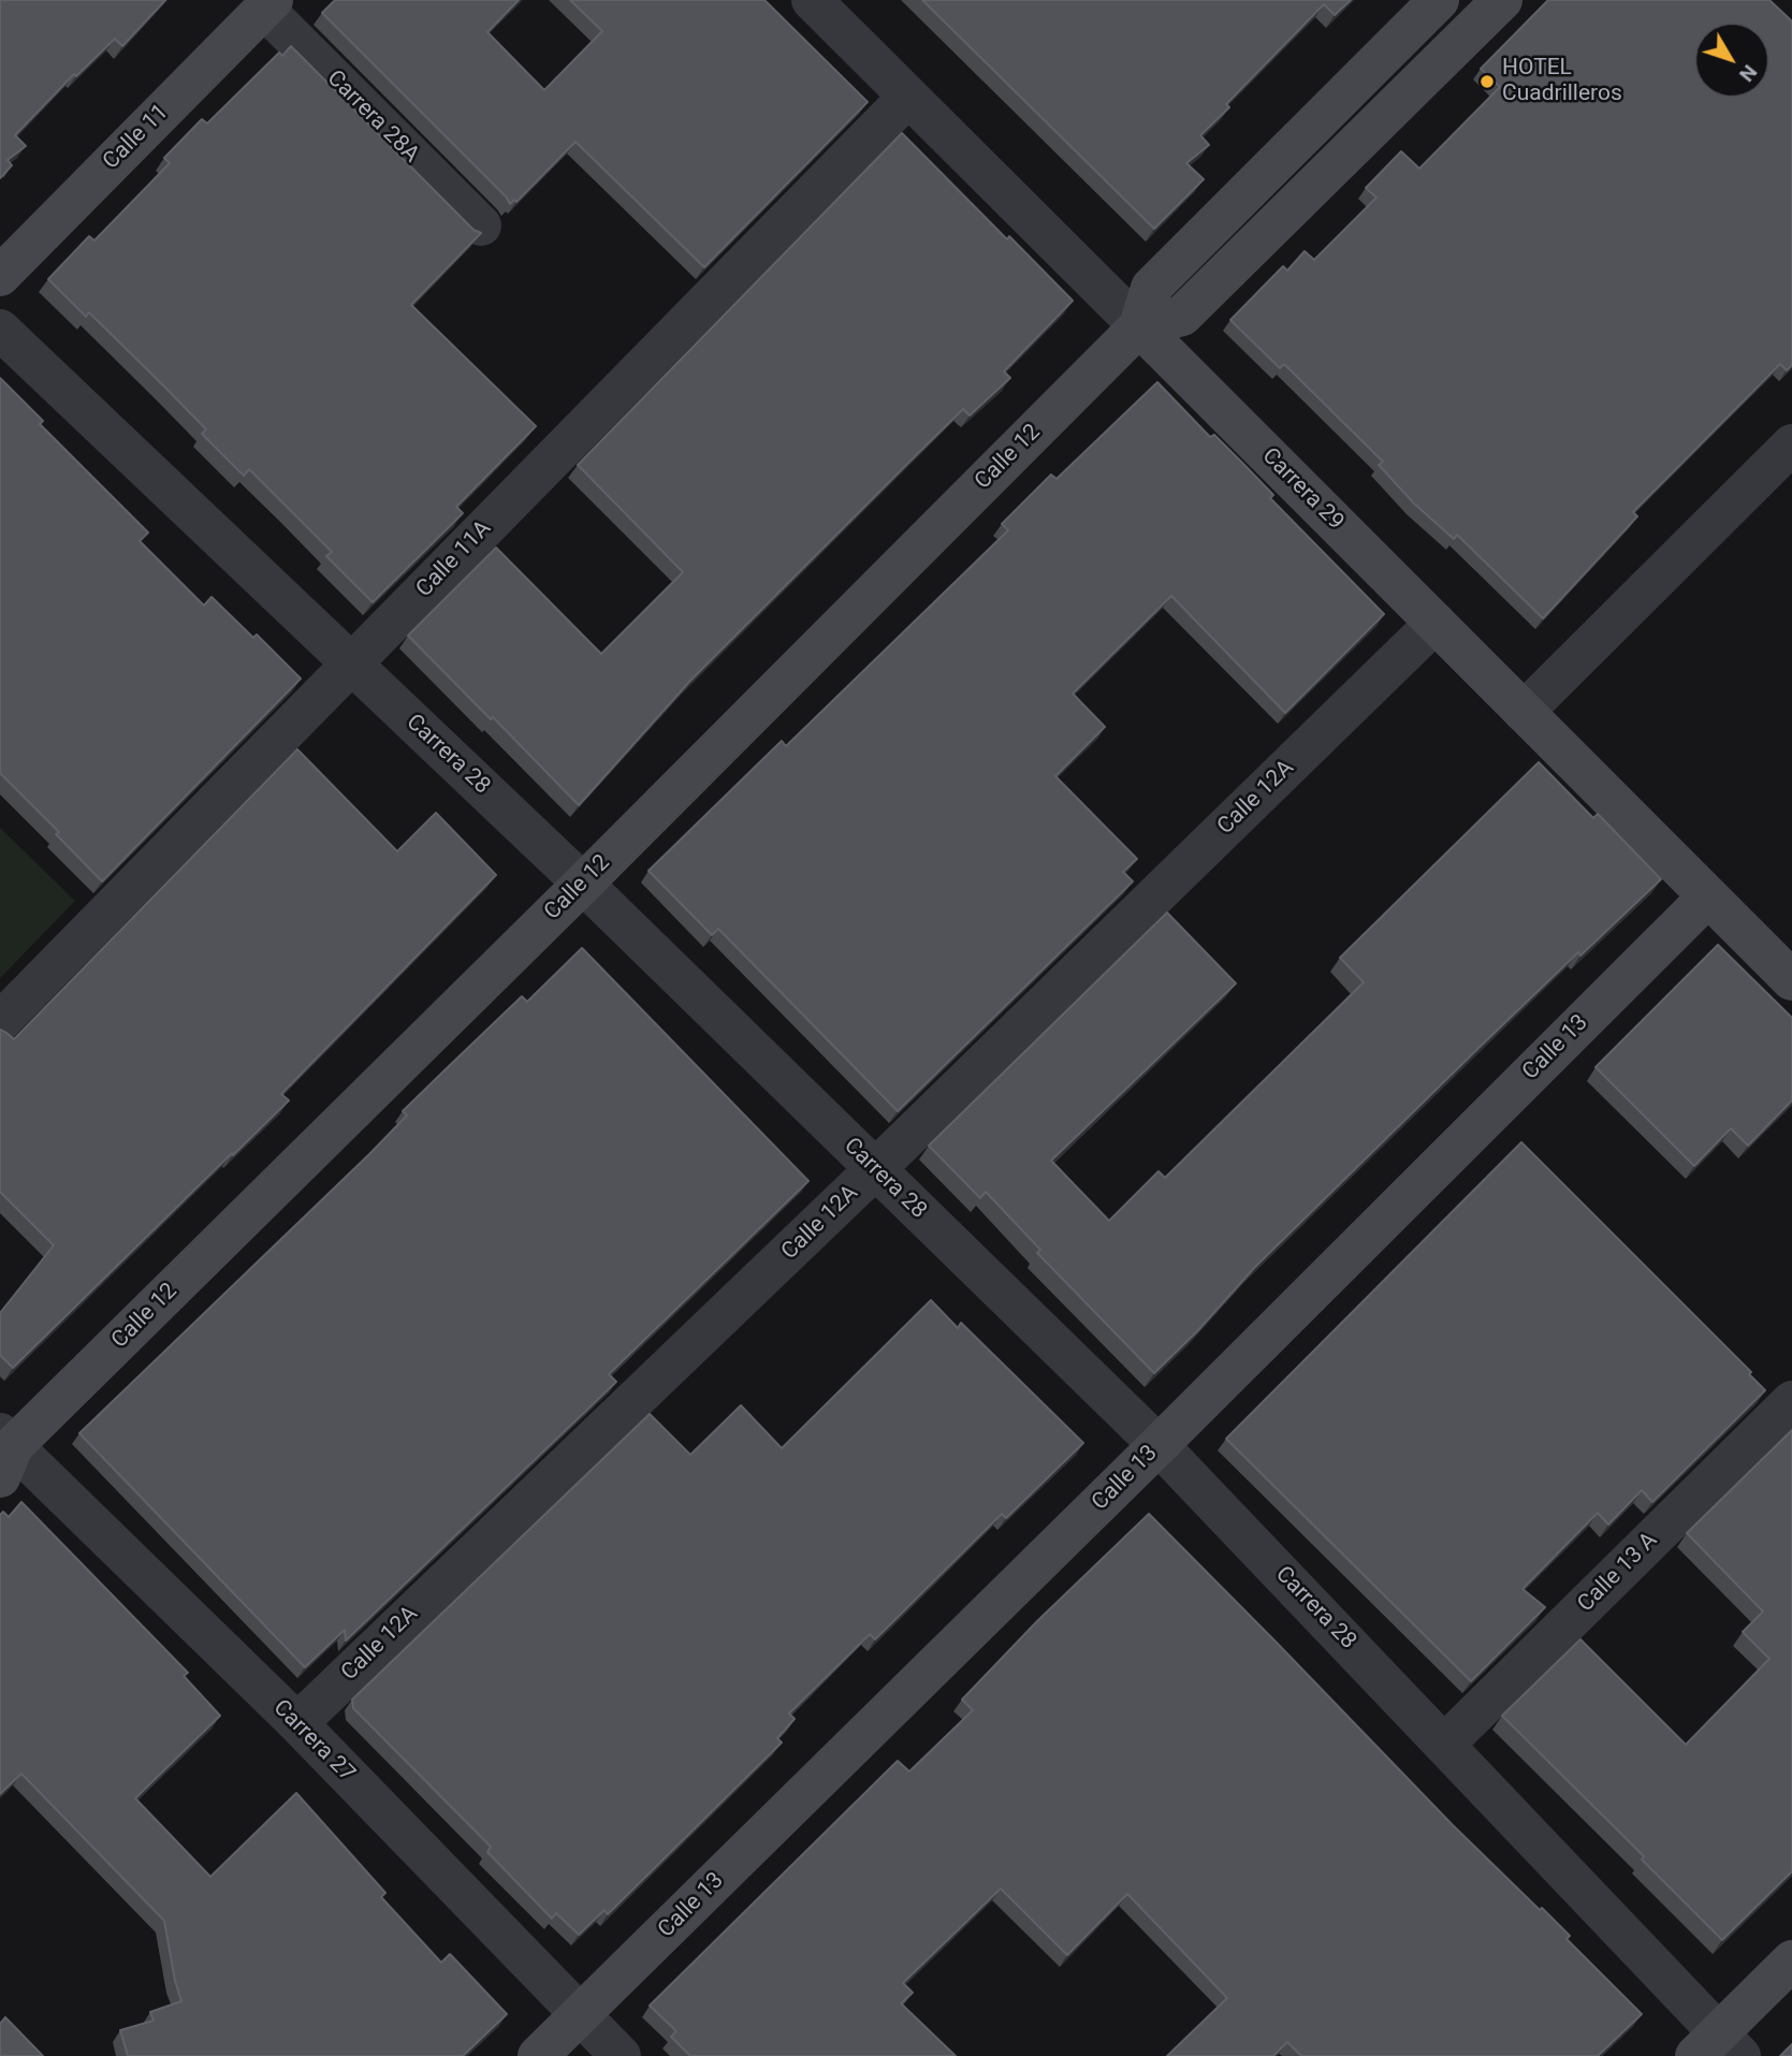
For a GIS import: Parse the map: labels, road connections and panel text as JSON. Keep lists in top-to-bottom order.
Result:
{
  "streets": {
    "street": [
      "Carrera 28A",
      "Calle 11",
      "Calle 12",
      "Carrera 29",
      "Calle 11A",
      "Carrera 28",
      "Calle 12A",
      "Calle 13",
      "Calle 13 A",
      "Carrera 27"
    ]
  },
  "crossings": [
    ["Carrera 28A", "Calle 11"],
    ["Calle 12", "Carrera 29"],
    ["Calle 12", "Carrera 28"],
    ["Calle 12", "Carrera 27"],
    ["Carrera 29", "Calle 11A"],
    ["Carrera 29", "Calle 12A"],
    ["Carrera 29", "Calle 13"],
    ["Calle 11A", "Carrera 28"],
    ["Carrera 28", "Calle 12A"],
    ["Carrera 28", "Calle 13"],
    ["Carrera 28", "Calle 13 A"],
    ["Calle 12A", "Carrera 27"],
    ["Calle 13", "Carrera 27"]
  ],
  "places": ["HOTEL Cuadrilleros"],
  "north": "bottom right"
}
